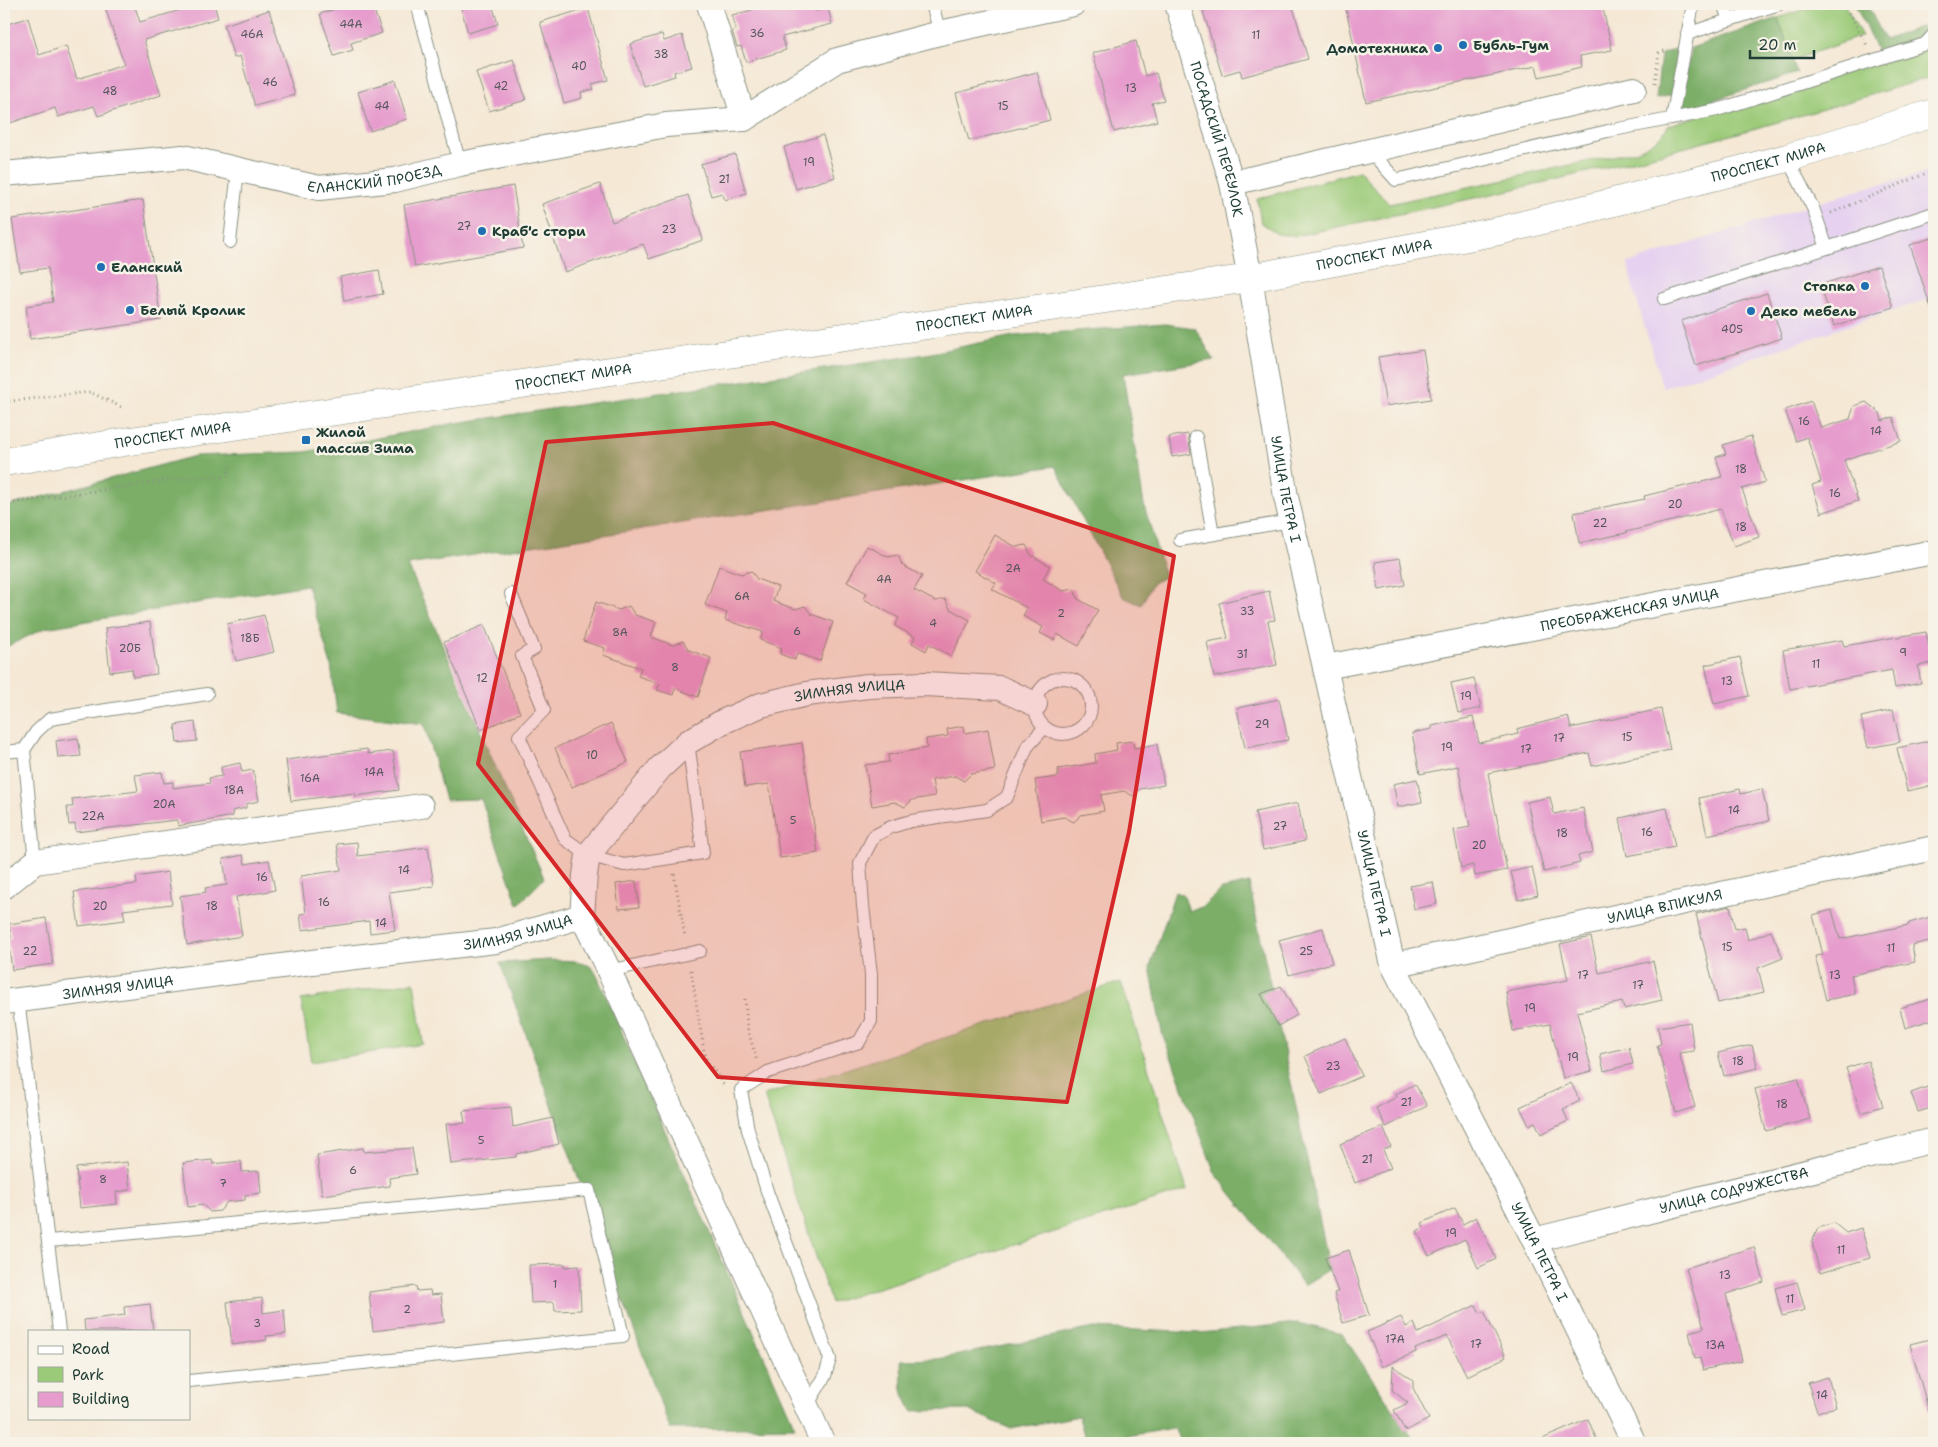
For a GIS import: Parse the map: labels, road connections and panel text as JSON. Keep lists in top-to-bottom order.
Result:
{
  "streets": {
    "main road": ["ПРОСПЕКТ МИРА"],
    "street": [
      "ПОСАДСКИЙ ПЕРЕУЛОК",
      "ЕЛАНСКИЙ ПРОЕЗД",
      "УЛИЦА ПЕТРА I",
      "ПРЕОБРАЖЕНСКАЯ УЛИЦА",
      "ЗИМНЯЯ УЛИЦА",
      "УЛИЦА В.ПИКУЛЯ",
      "УЛИЦА СОДРУЖЕСТВА"
    ]
  },
  "crossings": [
    ["ПОСАДСКИЙ ПЕРЕУЛОК", "ПРОСПЕКТ МИРА"],
    ["ПОСАДСКИЙ ПЕРЕУЛОК", "УЛИЦА ПЕТРА I"],
    ["ПРОСПЕКТ МИРА", "УЛИЦА ПЕТРА I"],
    ["УЛИЦА ПЕТРА I", "ПРЕОБРАЖЕНСКАЯ УЛИЦА"],
    ["УЛИЦА ПЕТРА I", "УЛИЦА В.ПИКУЛЯ"],
    ["УЛИЦА ПЕТРА I", "УЛИЦА СОДРУЖЕСТВА"]
  ],
  "places": {
    "other": [
      "Бубль-Гум",
      "Домотехника",
      "Краб'с стори",
      "Еланский",
      "Стопка",
      "Белый Кролик",
      "Деко мебель"
    ],
    "transit": ["Жилой массив Зима"]
  },
  "house_numbers": [
    "44А",
    "36",
    "46А",
    "11",
    "38",
    "40",
    "46",
    "42",
    "13",
    "48",
    "44",
    "15",
    "19",
    "21",
    "27",
    "23",
    "405",
    "16",
    "14",
    "18",
    "16",
    "20",
    "22",
    "18",
    "2А",
    "4А",
    "6А",
    "33",
    "2",
    "4",
    "6",
    "8А",
    "18Б",
    "20Б",
    "9",
    "31",
    "11",
    "8",
    "12",
    "13",
    "19",
    "29",
    "15",
    "17",
    "19",
    "17",
    "10",
    "14А",
    "16А",
    "18А",
    "20А",
    "14",
    "22А",
    "5",
    "27",
    "16",
    "18",
    "20",
    "14",
    "16",
    "16",
    "20",
    "18",
    "14",
    "15",
    "11",
    "22",
    "25",
    "17",
    "13",
    "17",
    "19",
    "19",
    "18",
    "23",
    "21",
    "18",
    "5",
    "21",
    "6",
    "8",
    "7",
    "19",
    "11",
    "13",
    "1",
    "11",
    "2",
    "3",
    "17А",
    "17",
    "13А",
    "14"
  ],
  "legend": ["Road", "Park", "Building"],
  "scale_bar": "20 m"
}
